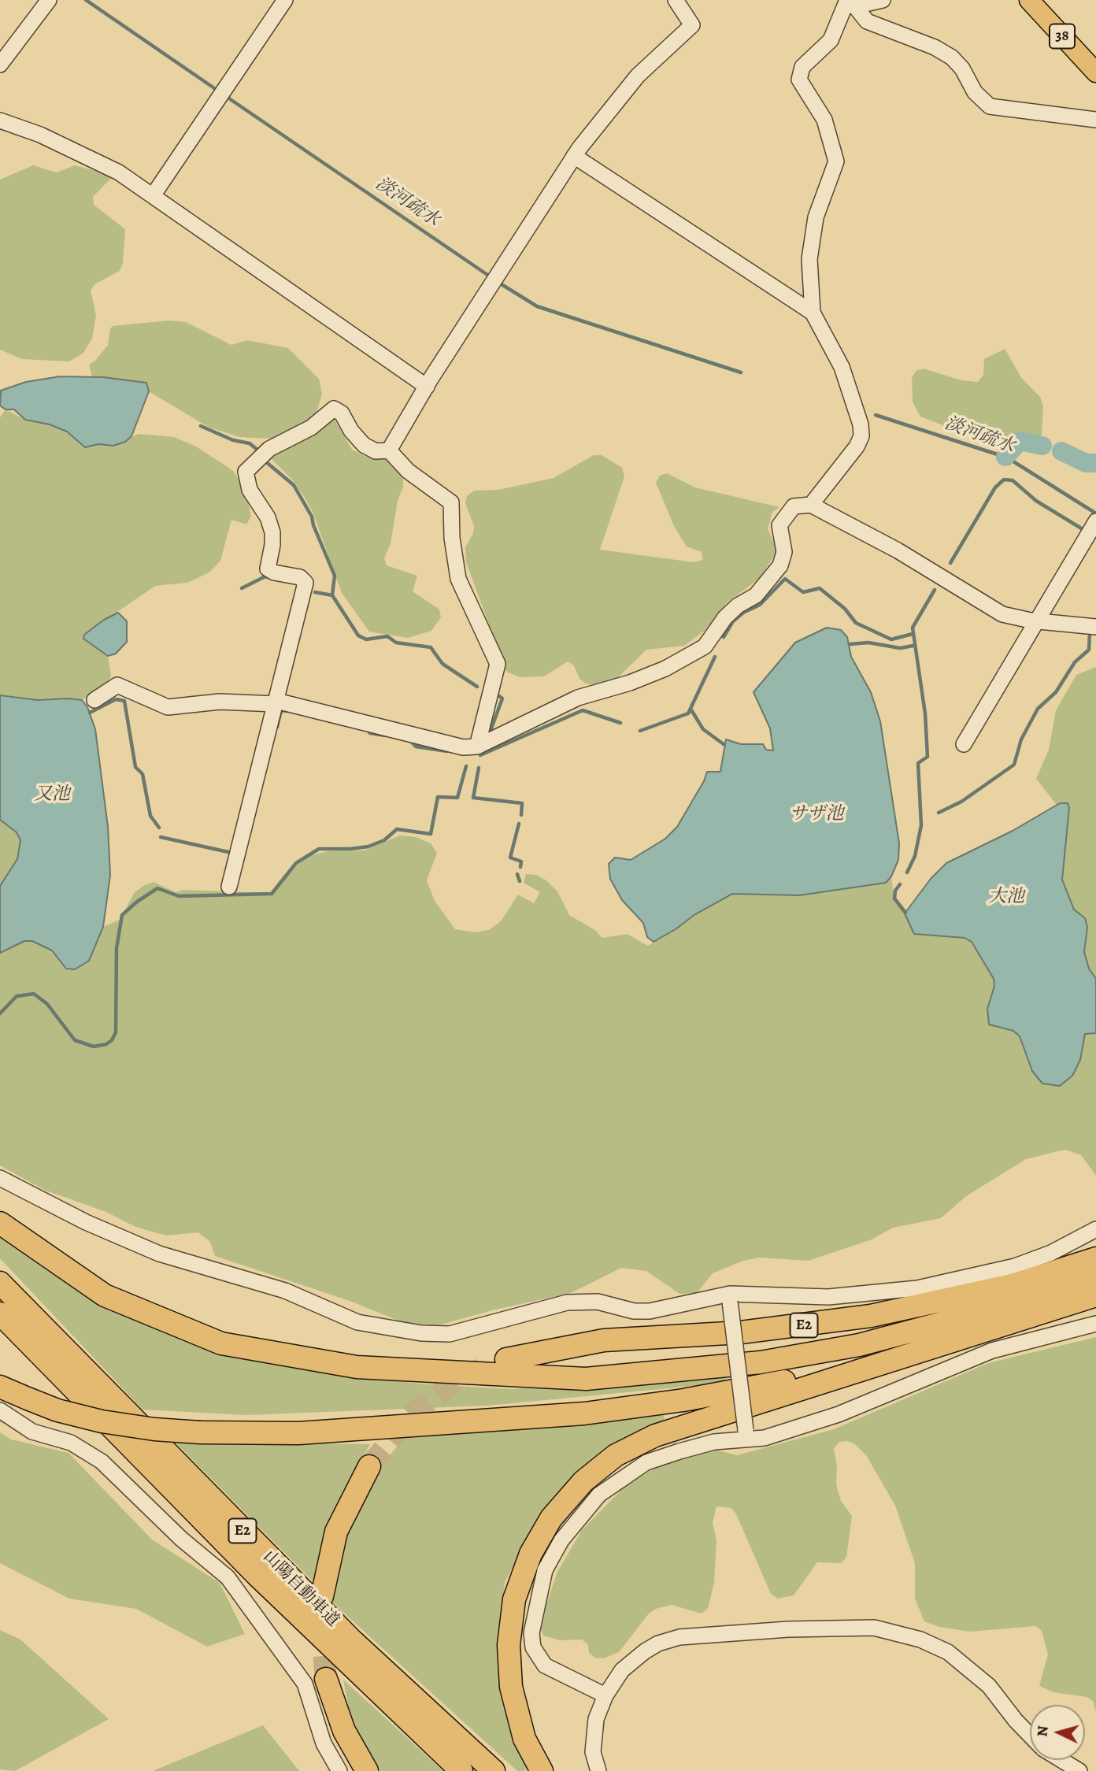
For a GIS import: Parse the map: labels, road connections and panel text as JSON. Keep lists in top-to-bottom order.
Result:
{
  "streets": {
    "highway": ["E2", "山陽自動車道"],
    "main road": ["38"]
  },
  "water": [
    "淡河疏水",
    "又池",
    "サザ池",
    "大池"
  ],
  "north": "left"
}
